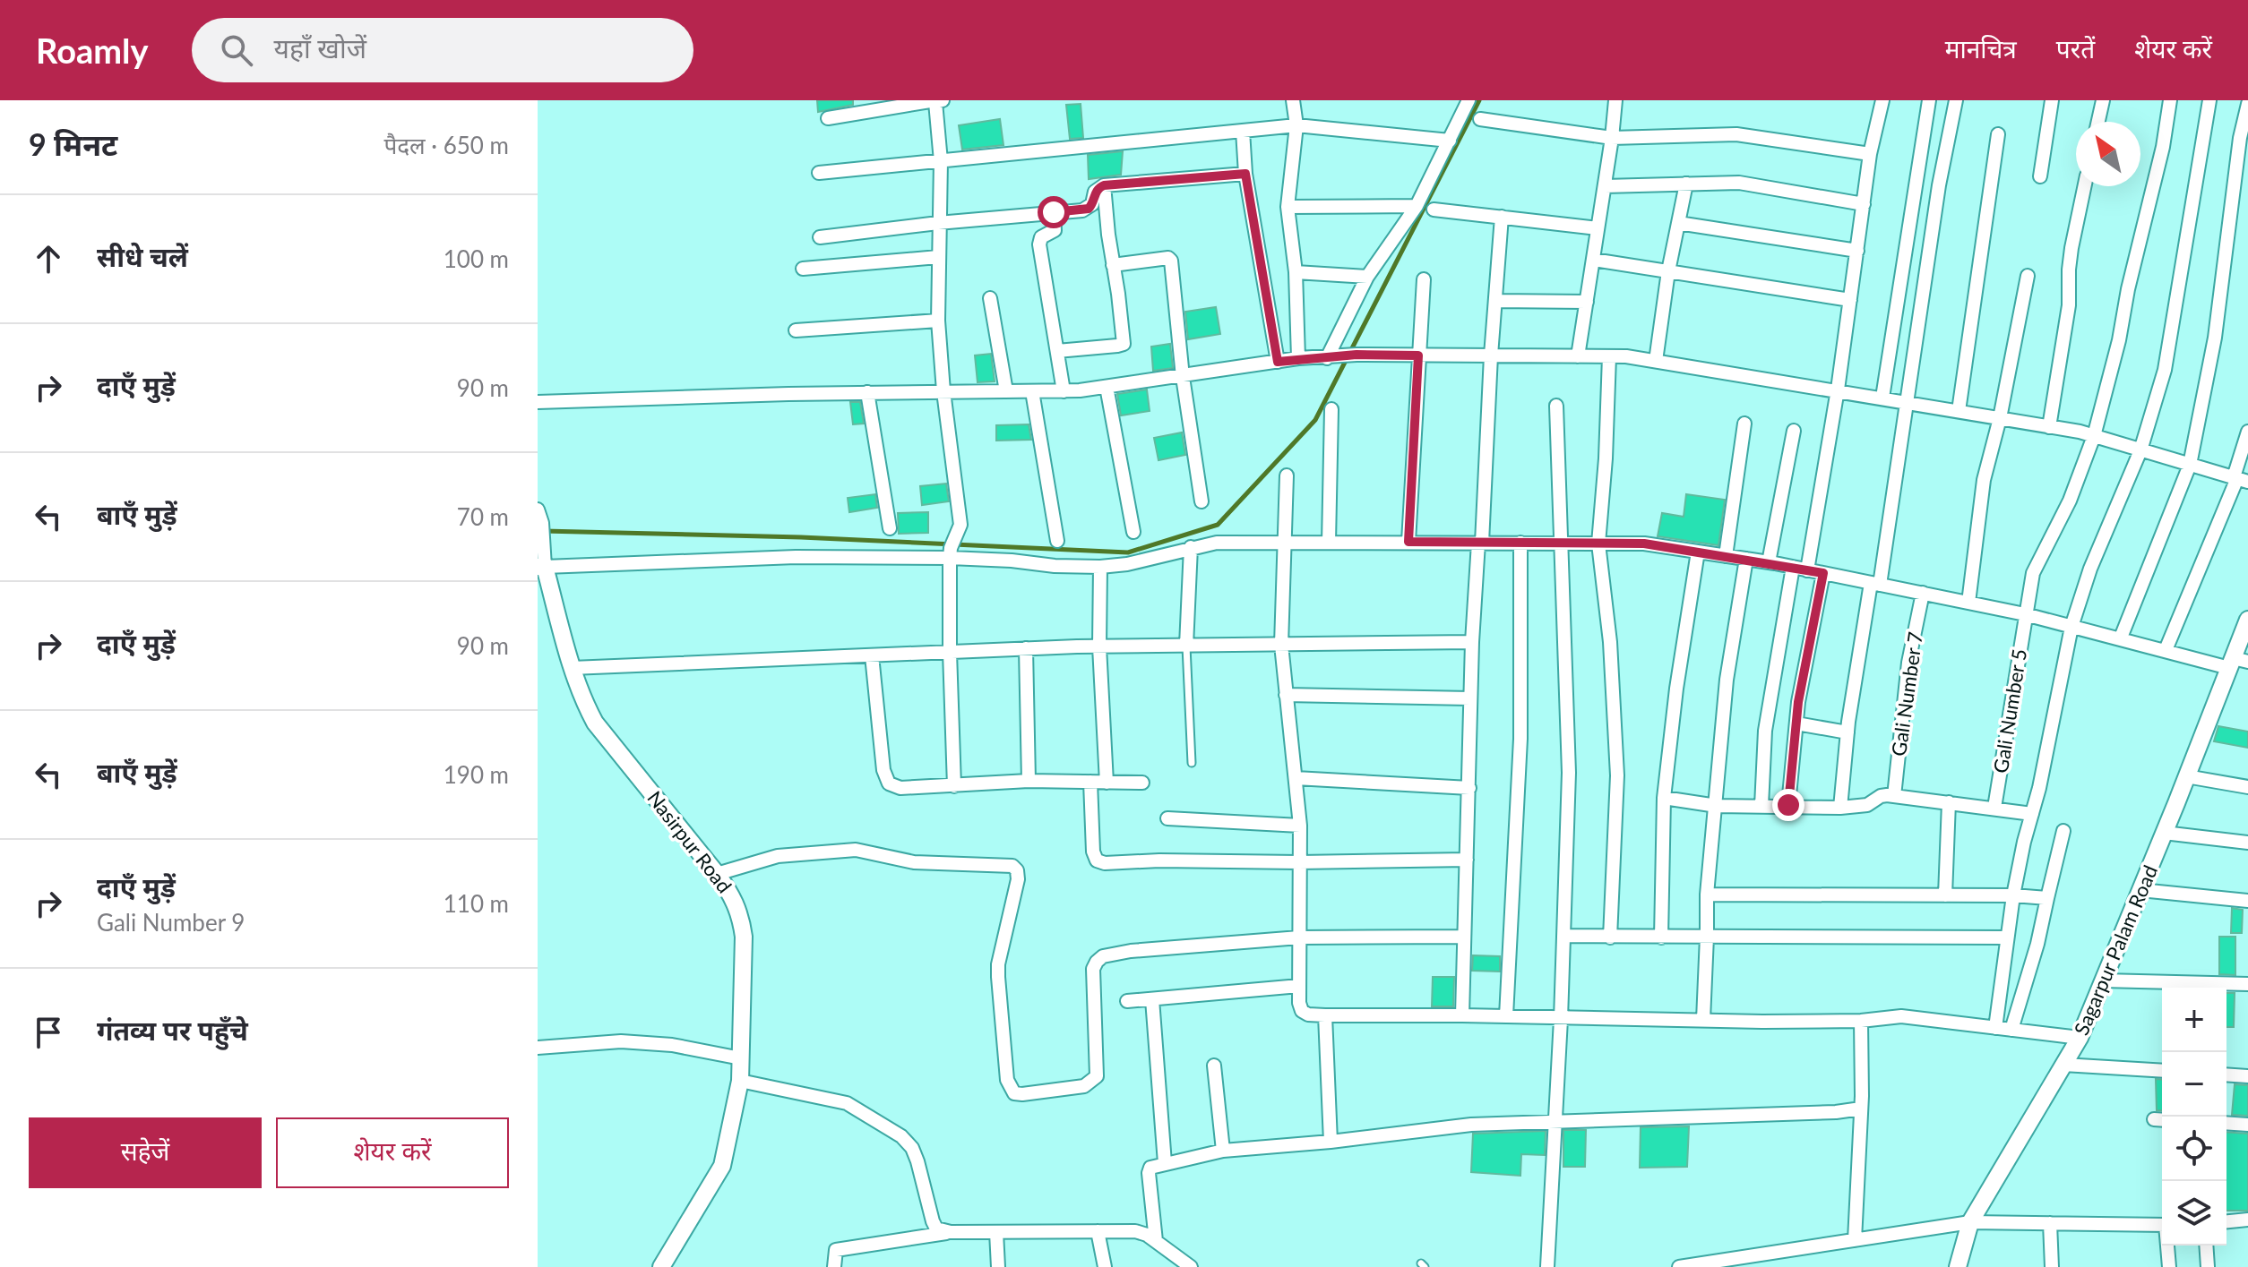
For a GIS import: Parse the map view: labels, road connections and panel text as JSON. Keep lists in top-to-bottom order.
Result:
{
  "streets": {
    "street": [
      "Gali Number 7",
      "Gali Number 5",
      "Nasirpur Road",
      "Sagarpur Palam Road"
    ]
  },
  "north": "top left",
  "page": {
    "header": "Roamly",
    "search": "यहाँ खोजें",
    "nav": ["मानचित्र", "परतें", "शेयर करें"],
    "heading": ["9 मिनट", "पैदल · 650 m"],
    "list": [
      ["सीधे चलें", "100 m"],
      ["दाएँ मुड़ें", "90 m"],
      ["बाएँ मुड़ें", "70 m"],
      ["दाएँ मुड़ें", "90 m"],
      ["बाएँ मुड़ें", "190 m"],
      ["दाएँ मुड़ें", "Gali Number 9", "110 m"],
      "गंतव्य पर पहुँचे"
    ],
    "map_buttons": ["+", "−"],
    "buttons": ["सहेजें", "शेयर करें"]
  }
}
